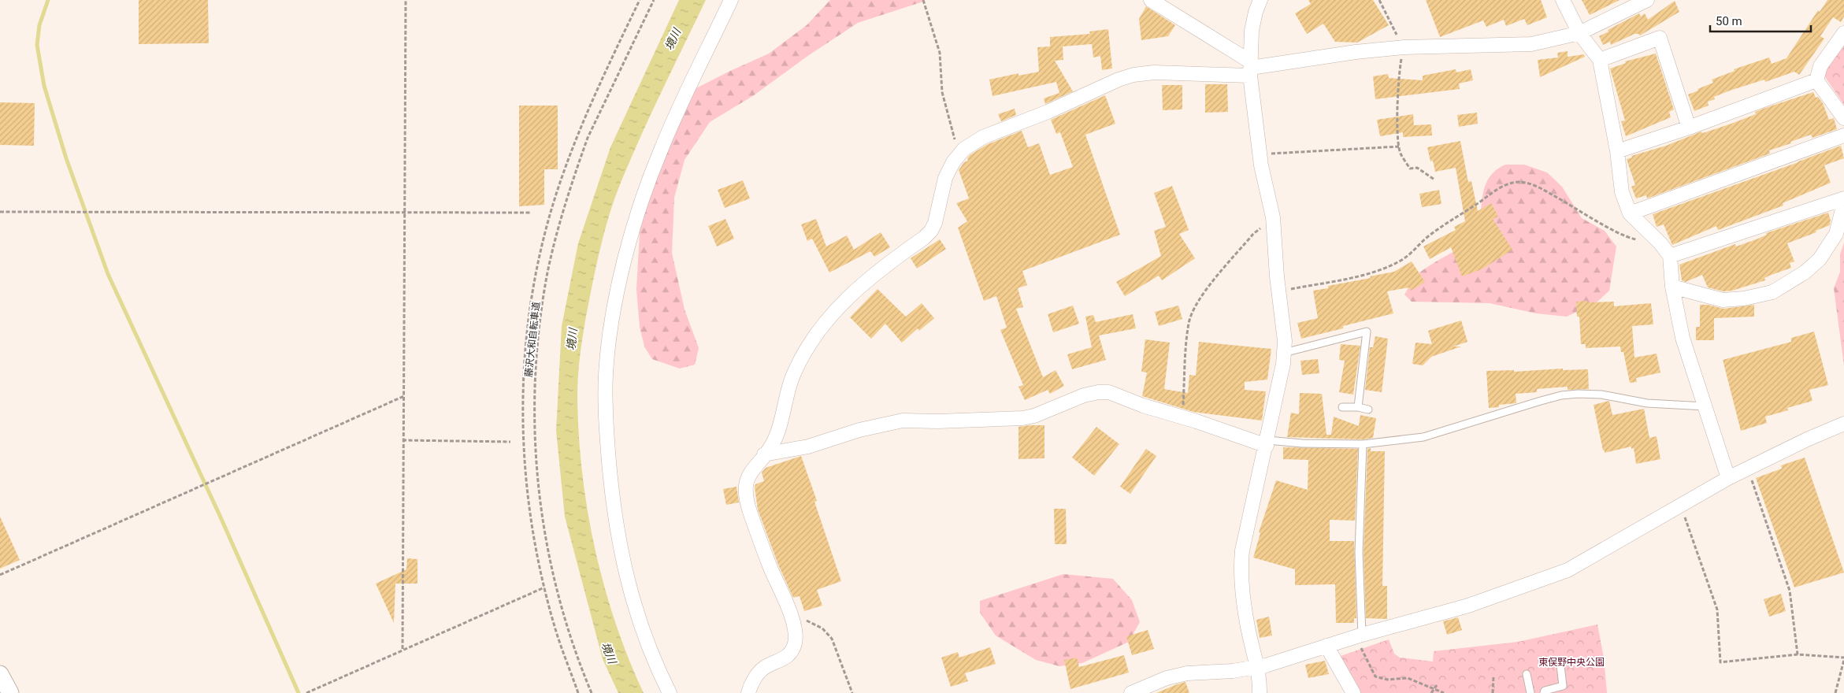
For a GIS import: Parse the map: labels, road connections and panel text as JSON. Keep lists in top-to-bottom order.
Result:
{
  "streets": {
    "path": ["藤沢大和自転車道"]
  },
  "water": ["境川"],
  "parks": ["東俣野中央公園"],
  "scale_bar": "50 m"
}
